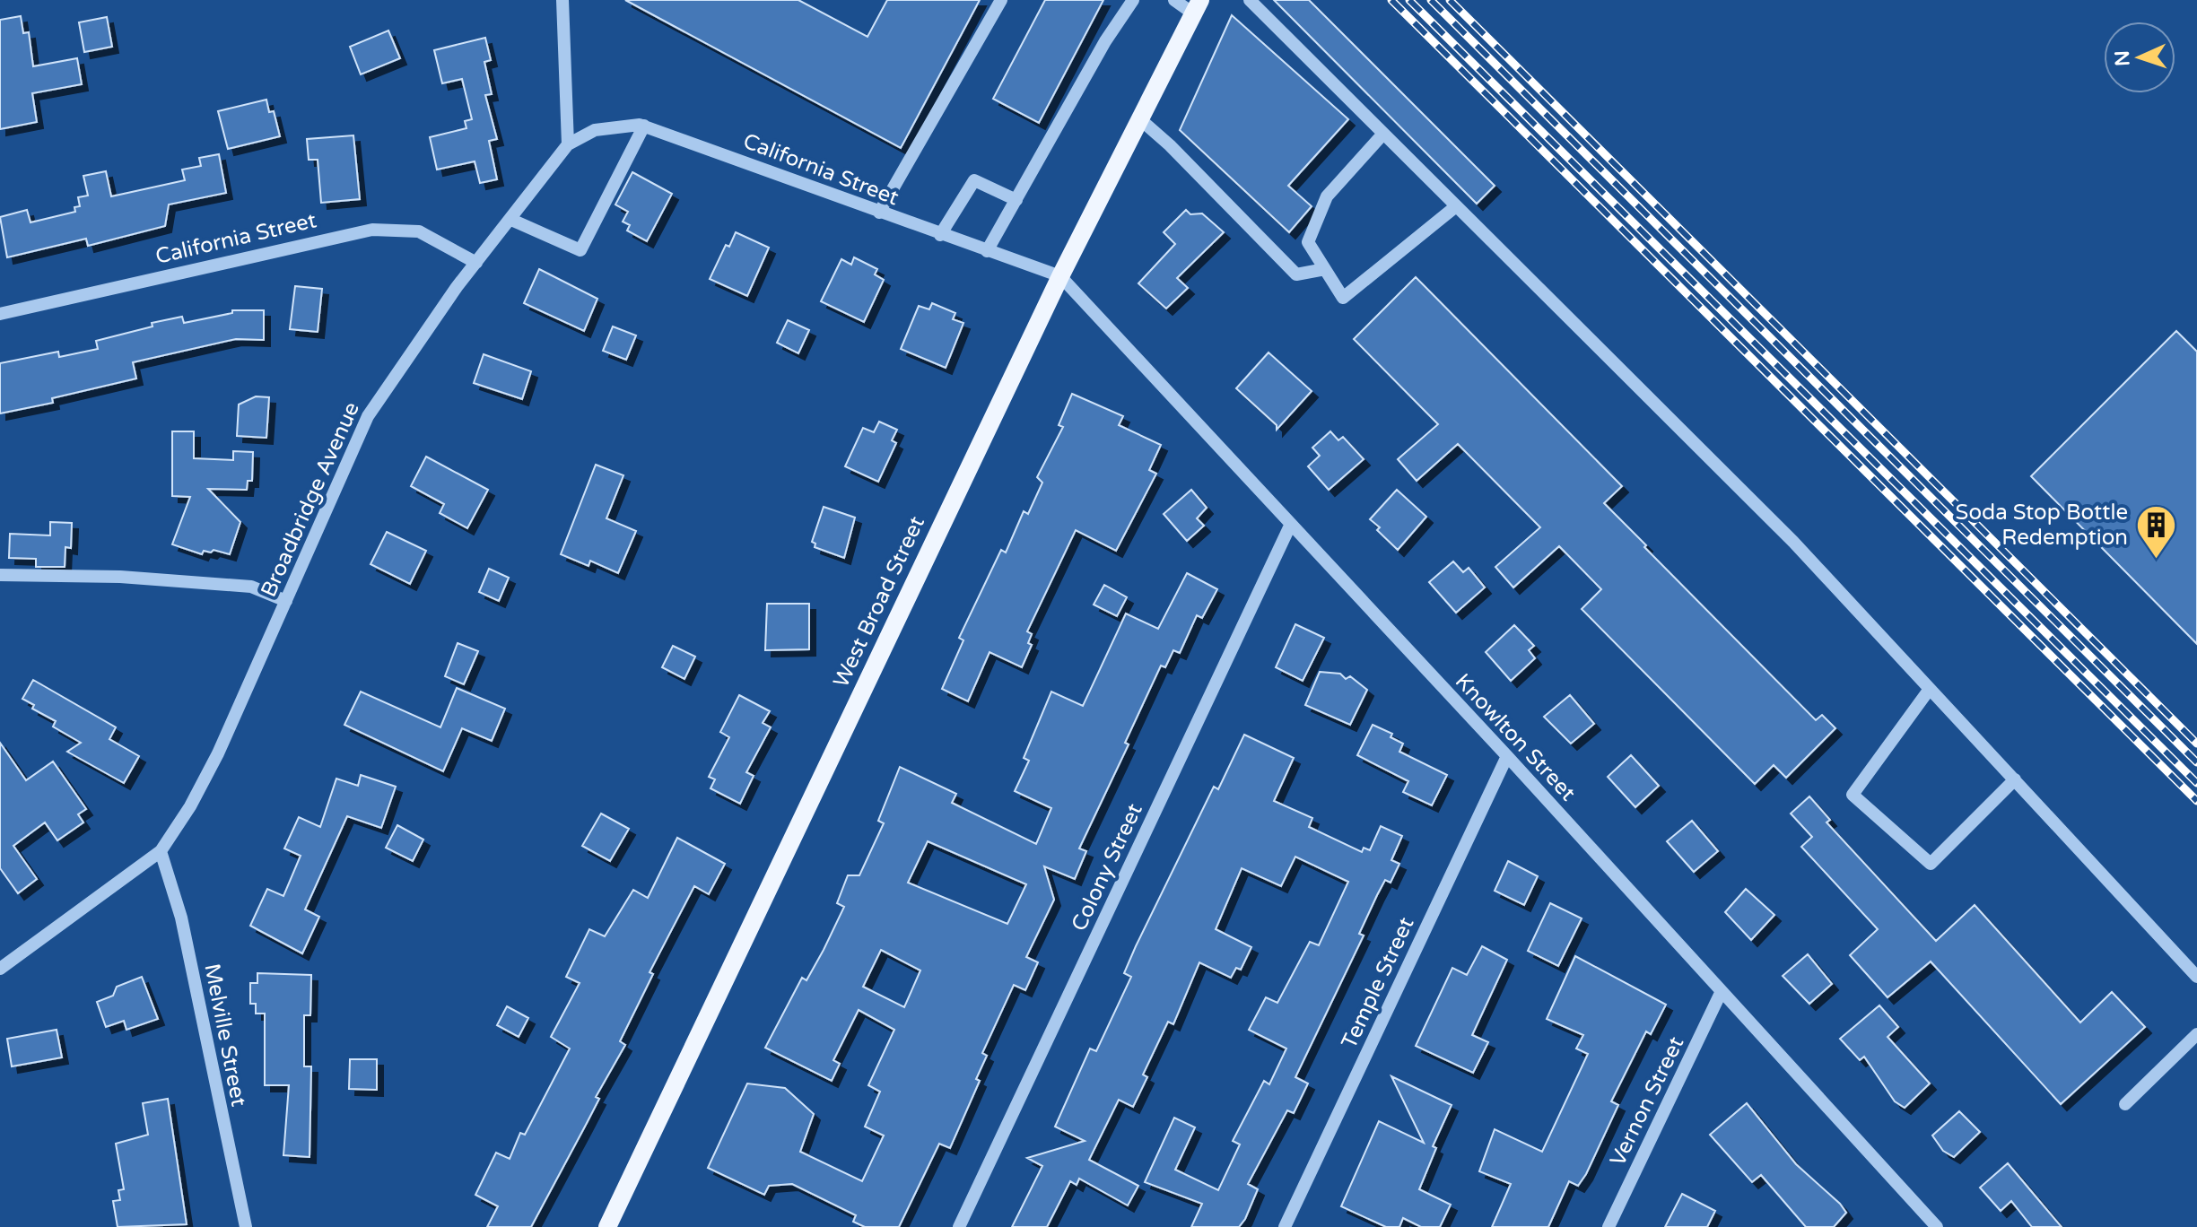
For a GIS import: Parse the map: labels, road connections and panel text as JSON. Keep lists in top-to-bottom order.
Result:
{
  "streets": {
    "main road": ["West Broad Street"],
    "street": [
      "California Street",
      "Broadbridge Avenue",
      "Knowlton Street",
      "Colony Street",
      "Temple Street",
      "Melville Street",
      "Vernon Street"
    ]
  },
  "crossings": [
    ["California Street", "Broadbridge Avenue"],
    ["California Street", "West Broad Street"],
    ["California Street", "Knowlton Street"],
    ["Broadbridge Avenue", "Melville Street"],
    ["West Broad Street", "Knowlton Street"],
    ["Knowlton Street", "Colony Street"],
    ["Knowlton Street", "Temple Street"],
    ["Knowlton Street", "Vernon Street"]
  ],
  "places": {
    "building": ["Soda Stop Bottle Redemption"]
  },
  "north": "left"
}
